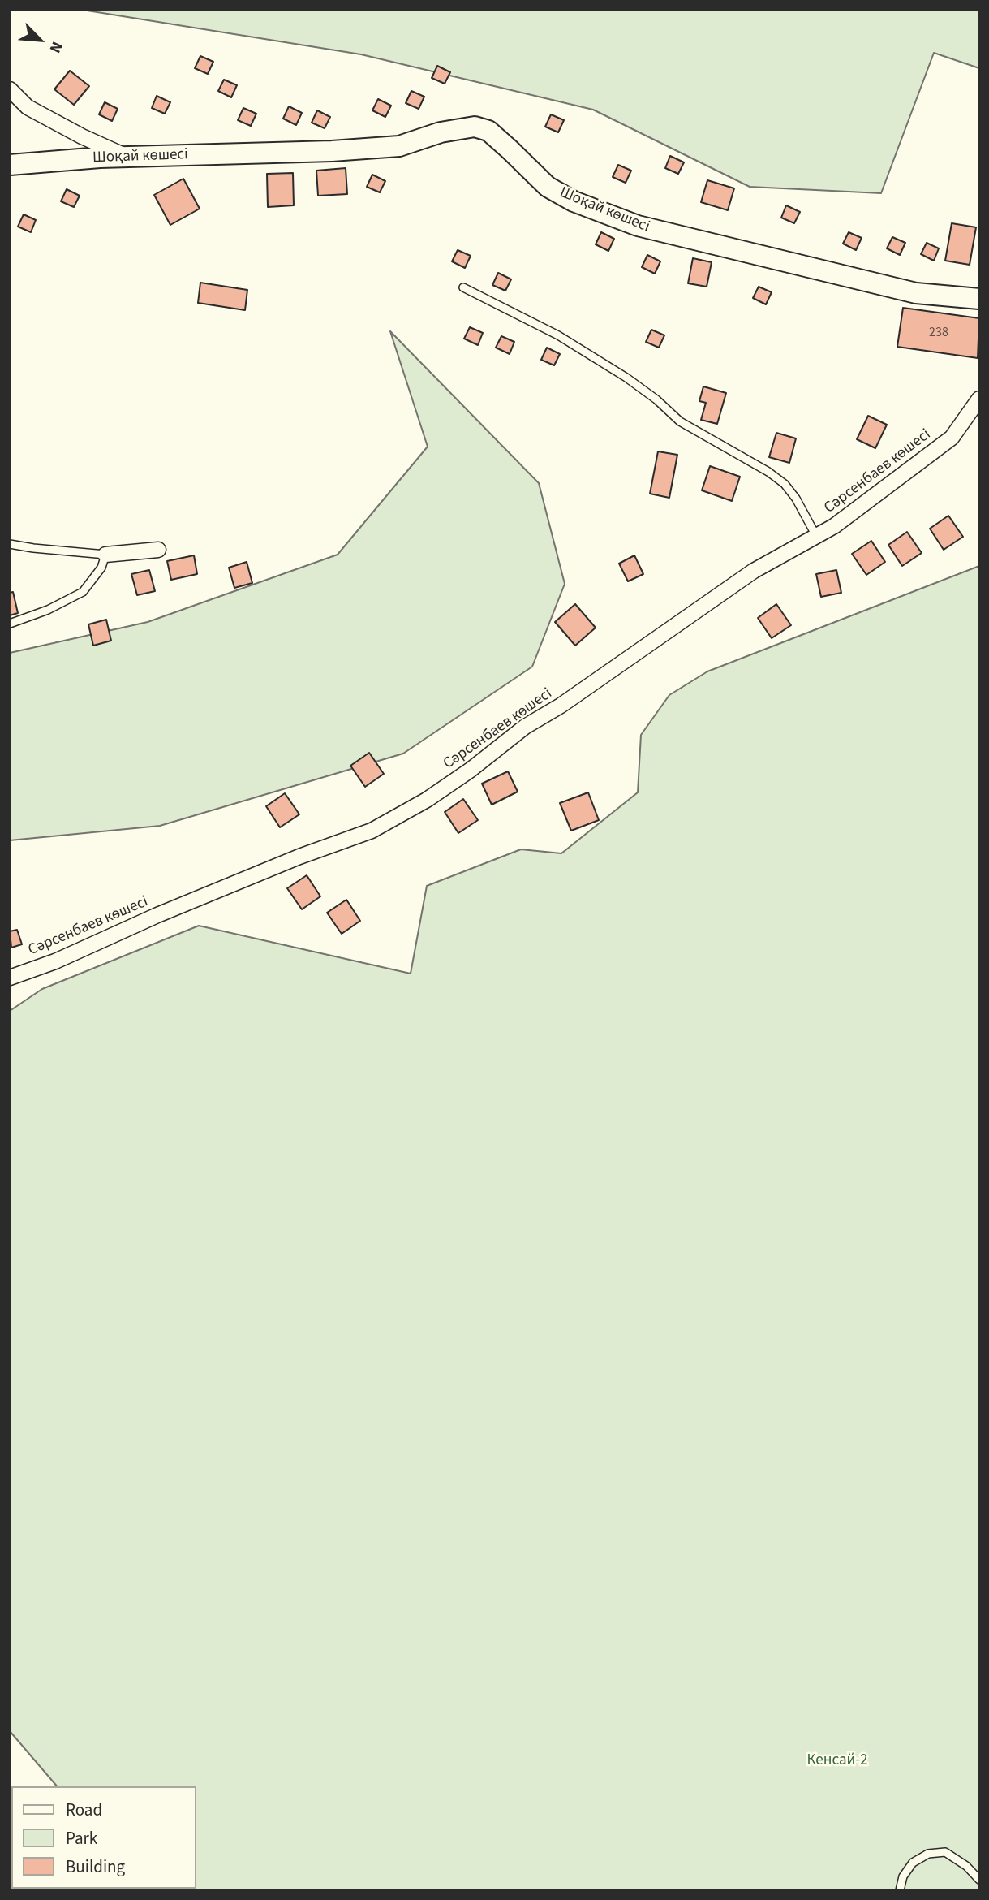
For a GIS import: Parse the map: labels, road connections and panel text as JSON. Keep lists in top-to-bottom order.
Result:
{
  "streets": {
    "street": ["Шоқай көшесі", "Сәрсенбаев көшесі"]
  },
  "parks": ["Кенсай-2"],
  "house_numbers": ["238"],
  "legend": ["Road", "Park", "Building"],
  "north": "bottom right"
}
